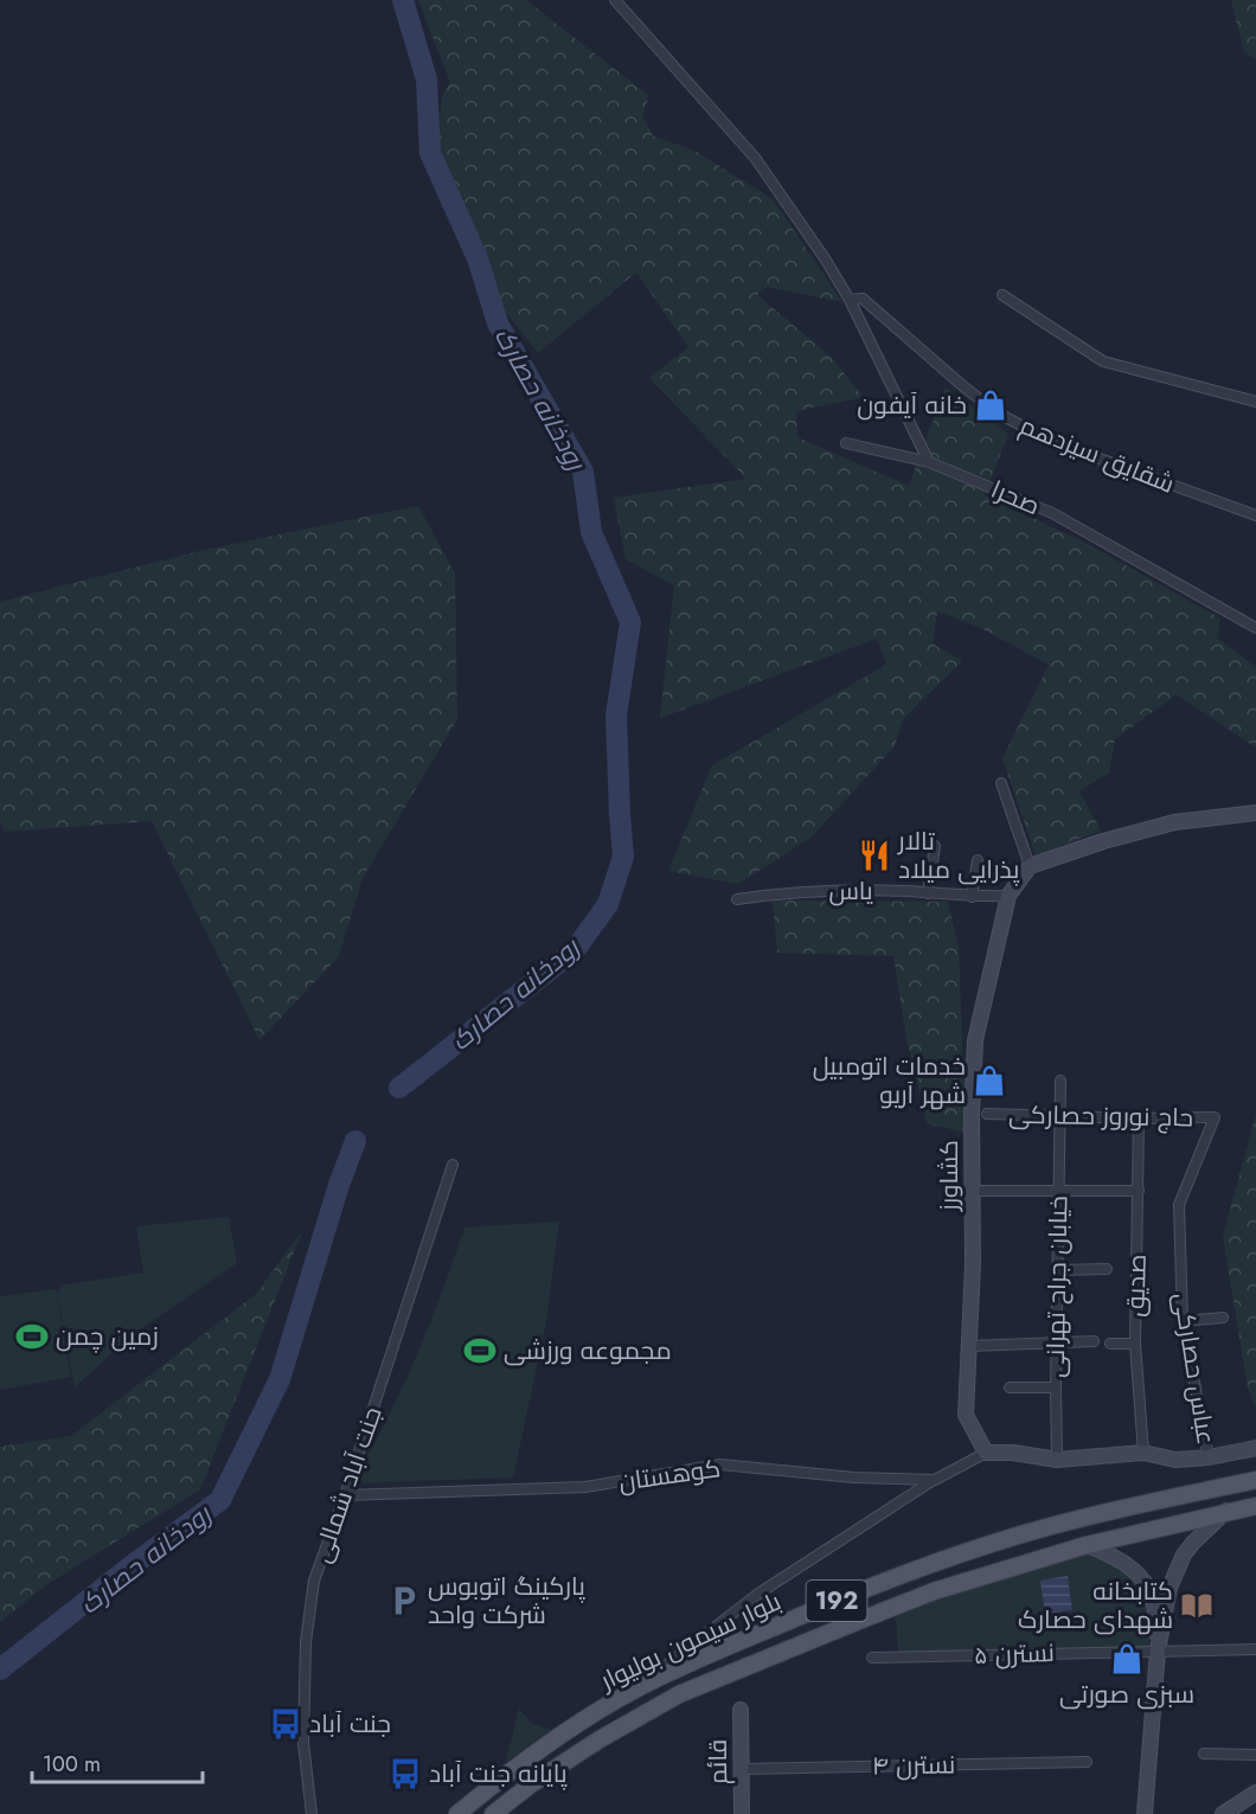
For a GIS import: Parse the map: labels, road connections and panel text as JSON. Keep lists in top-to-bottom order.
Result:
{
  "streets": {
    "main road": ["192", "بلوار سیمون بولیوار"],
    "street": [
      "شقایق سیزدهم",
      "صحرا",
      "یاس",
      "حاج نوروز حصارکی",
      "کشاورز",
      "صدیق",
      "خیابان جراح تهرانی",
      "عباس حصارکی",
      "کوهستان",
      "جنت آباد شمالی",
      "نسترن ۵",
      "قائم",
      "نسترن ۴"
    ]
  },
  "crossings": [
    ["یاس", "کشاورز"],
    ["حاج نوروز حصارکی", "صدیق"],
    ["حاج نوروز حصارکی", "خیابان جراح تهرانی"],
    ["حاج نوروز حصارکی", "عباس حصارکی"],
    ["کشاورز", "کوهستان"],
    ["کوهستان", "جنت آباد شمالی"],
    ["قائم", "نسترن ۴"]
  ],
  "water": ["رودخانه حصارک"],
  "places": {
    "shop": ["خانه آیفون", "خدمات اتومبیل شهر آریو", "سبزی صورتی"],
    "restaurant": ["تالار پذرایی میلاد"],
    "sports": ["زمین چمن", "مجموعه ورزشی"],
    "parking": ["پارکینگ اتوبوس شرکت واحد"],
    "library": ["کتابخانه شهدای حصارک"],
    "bus stop": ["جنت آباد", "پایانه جنت آباد"]
  },
  "scale_bar": "100 m"
}
